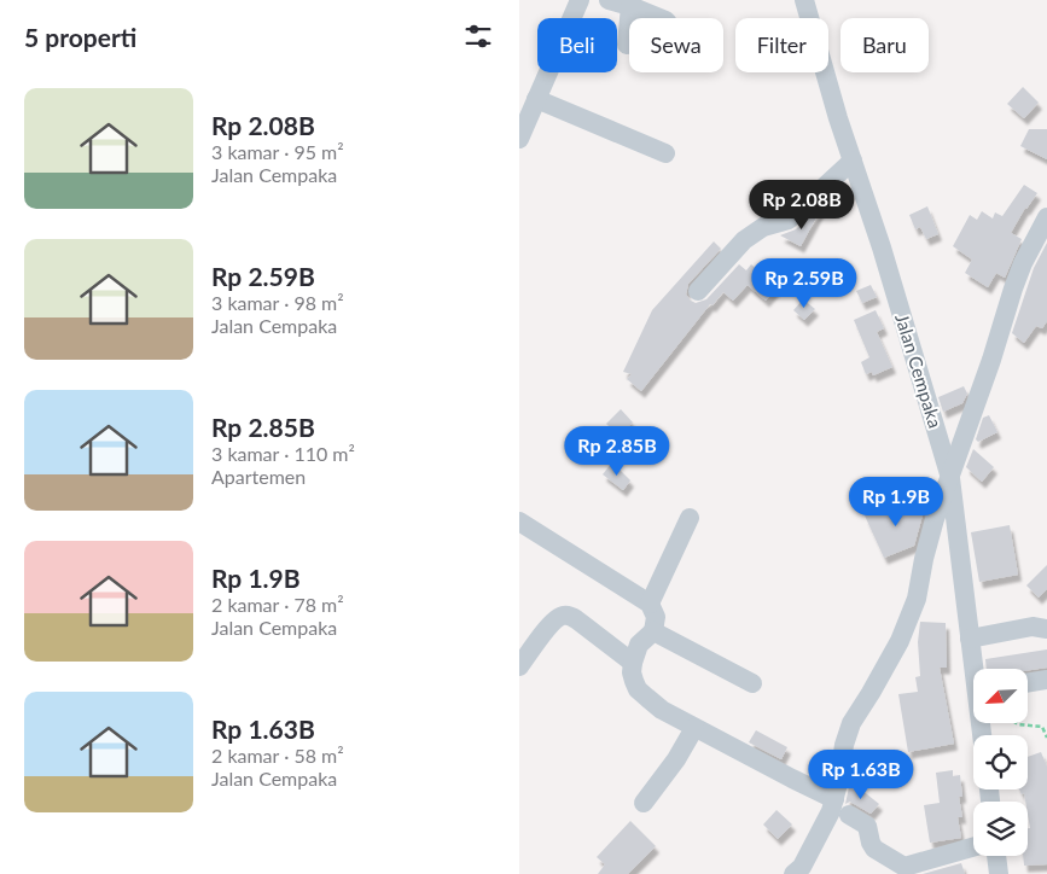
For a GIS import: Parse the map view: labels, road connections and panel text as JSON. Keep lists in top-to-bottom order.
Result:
{
  "streets": {
    "street": ["Jalan Cempaka"]
  },
  "north": "bottom left",
  "page": {
    "heading": "5 properti",
    "chip": [
      "Beli",
      "Sewa",
      "Filter",
      "Baru"
    ],
    "list": [
      {
        "name": "Rp 2.08B",
        "note": "3 kamar · 95 m² · Jalan Cempaka"
      },
      {
        "name": "Rp 2.59B",
        "note": "3 kamar · 98 m² · Jalan Cempaka"
      },
      {
        "name": "Rp 2.85B",
        "note": "3 kamar · 110 m² · Apartemen"
      },
      {
        "name": "Rp 1.9B",
        "note": "2 kamar · 78 m² · Jalan Cempaka"
      },
      {
        "name": "Rp 1.63B",
        "note": "2 kamar · 58 m² · Jalan Cempaka"
      }
    ],
    "price": [
      "Rp 2.08B",
      "Rp 2.59B",
      "Rp 2.85B",
      "Rp 1.9B",
      "Rp 1.63B"
    ]
  }
}
